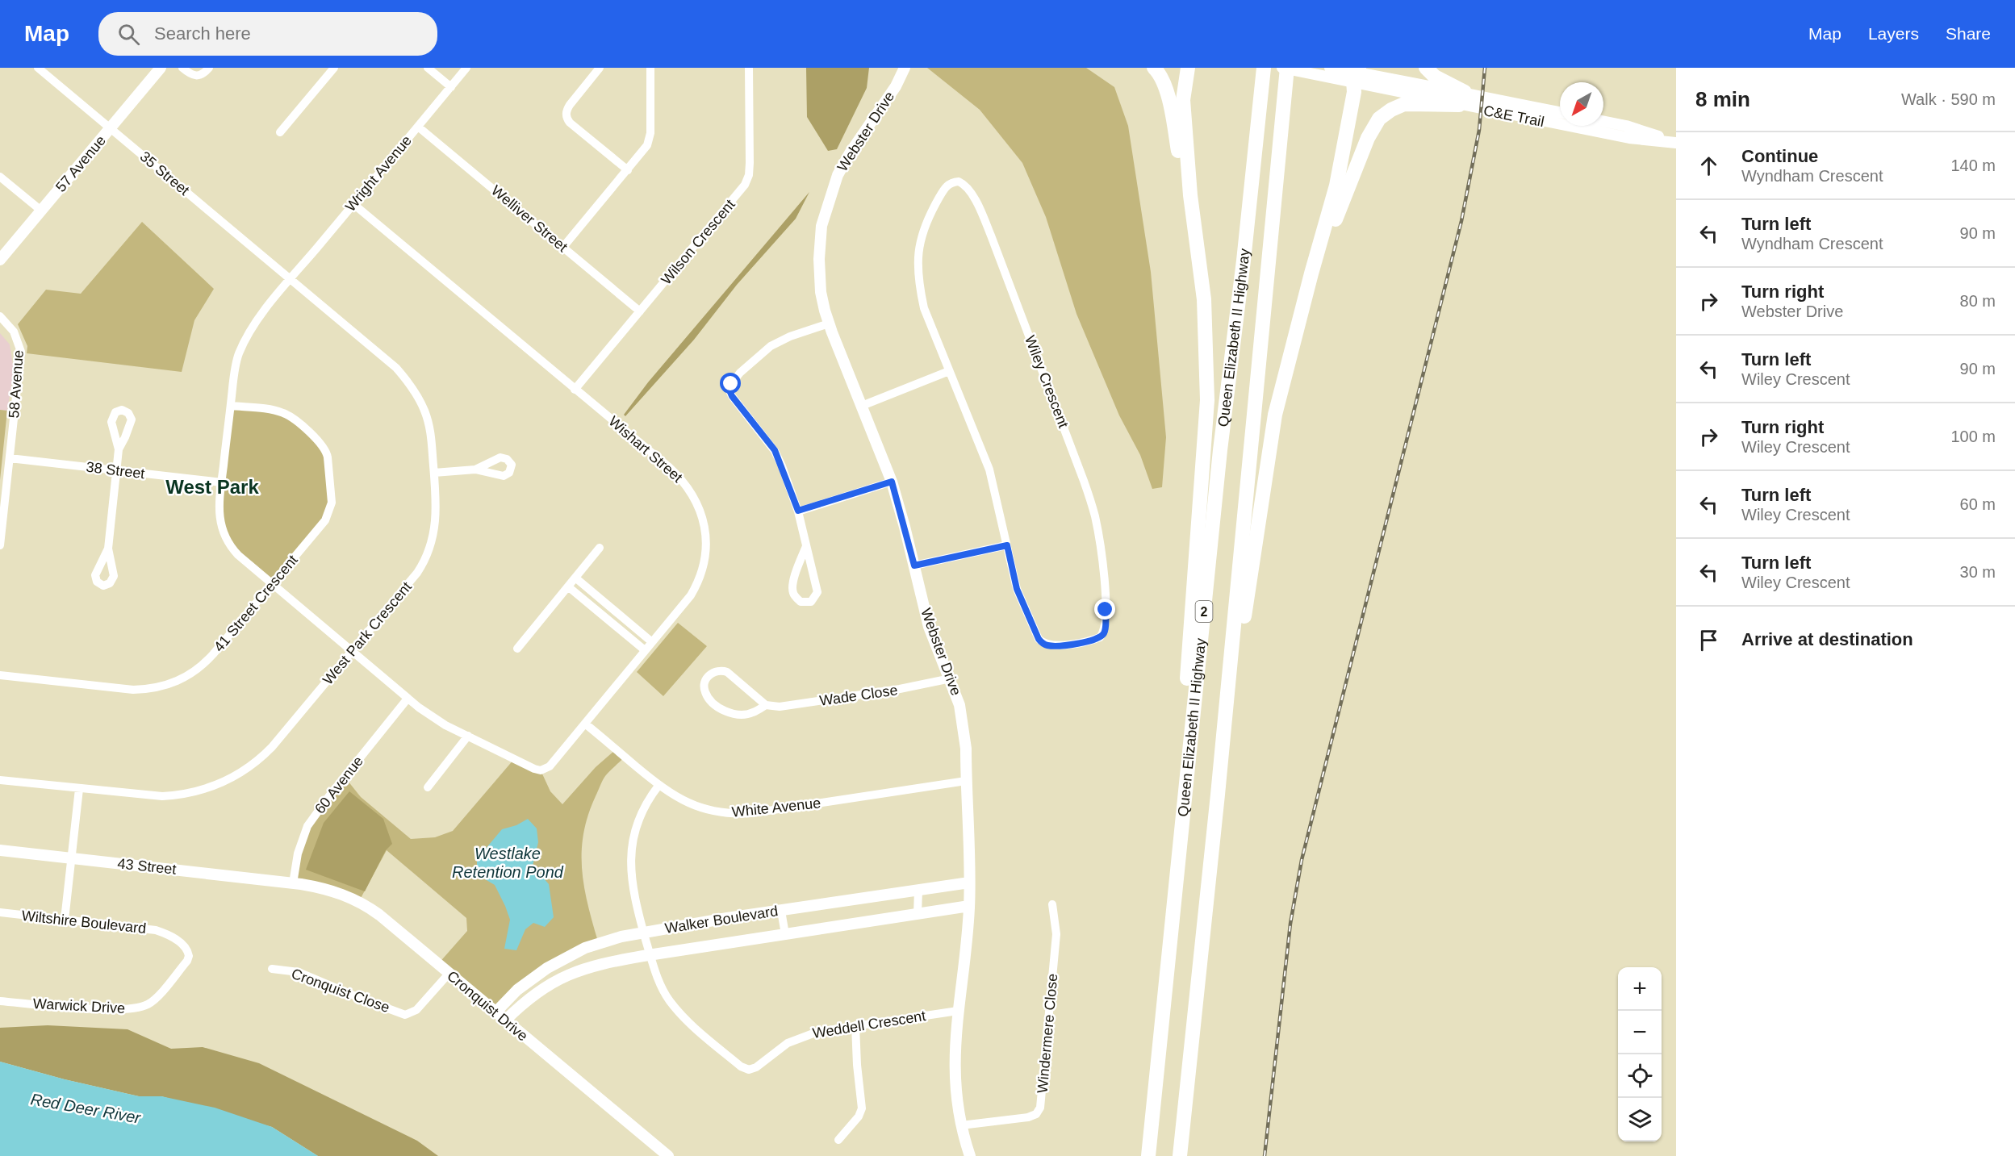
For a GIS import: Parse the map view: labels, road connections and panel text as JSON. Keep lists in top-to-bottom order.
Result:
{
  "streets": {
    "highway": ["Queen Elizabeth II Highway", "2"],
    "street": [
      "C&E Trail",
      "Webster Drive",
      "57 Avenue",
      "35 Street",
      "Wright Avenue",
      "Welliver Street",
      "Wilson Crescent",
      "Wiley Crescent",
      "58 Avenue",
      "Wishart Street",
      "38 Street",
      "41 Street Crescent",
      "West Park Crescent",
      "Wade Close",
      "60 Avenue",
      "White Avenue",
      "43 Street",
      "Walker Boulevard",
      "Wiltshire Boulevard",
      "Cronquist Close",
      "Warwick Drive",
      "Cronquist Drive",
      "Weddell Crescent",
      "Windermere Close"
    ]
  },
  "crossings": [
    ["Webster Drive", "Wade Close"],
    ["Webster Drive", "White Avenue"],
    ["Webster Drive", "Walker Boulevard"],
    ["Webster Drive", "Weddell Crescent"],
    ["Webster Drive", "Windermere Close"],
    ["57 Avenue", "35 Street"],
    ["35 Street", "Wright Avenue"],
    ["35 Street", "West Park Crescent"],
    ["Wright Avenue", "Welliver Street"],
    ["Wright Avenue", "Wishart Street"],
    ["Wright Avenue", "38 Street"],
    ["Wright Avenue", "41 Street Crescent"],
    ["Wright Avenue", "West Park Crescent"],
    ["Welliver Street", "Wilson Crescent"],
    ["Wilson Crescent", "Wishart Street"],
    ["58 Avenue", "38 Street"],
    ["Wishart Street", "38 Street"],
    ["Wishart Street", "41 Street Crescent"],
    ["Wishart Street", "West Park Crescent"],
    ["Wishart Street", "60 Avenue"],
    ["Wishart Street", "White Avenue"],
    ["60 Avenue", "43 Street"],
    ["60 Avenue", "Cronquist Drive"],
    ["White Avenue", "Weddell Crescent"],
    ["43 Street", "Cronquist Drive"],
    ["Walker Boulevard", "Cronquist Drive"],
    ["Walker Boulevard", "Weddell Crescent"],
    ["Wiltshire Boulevard", "Warwick Drive"],
    ["Cronquist Close", "Cronquist Drive"]
  ],
  "districts": ["West Park"],
  "water": ["Westlake Retention Pond", "Red Deer River"],
  "north": "bottom left",
  "page": {
    "header": "Map",
    "search": "Search here",
    "nav": ["Map", "Layers", "Share"],
    "heading": ["8 min", "Walk · 590 m"],
    "list": [
      ["Continue", "Wyndham Crescent", "140 m"],
      ["Turn left", "Wyndham Crescent", "90 m"],
      ["Turn right", "Webster Drive", "80 m"],
      ["Turn left", "Wiley Crescent", "90 m"],
      ["Turn right", "Wiley Crescent", "100 m"],
      ["Turn left", "Wiley Crescent", "60 m"],
      ["Turn left", "Wiley Crescent", "30 m"],
      "Arrive at destination"
    ],
    "map_buttons": ["+", "−"]
  }
}
